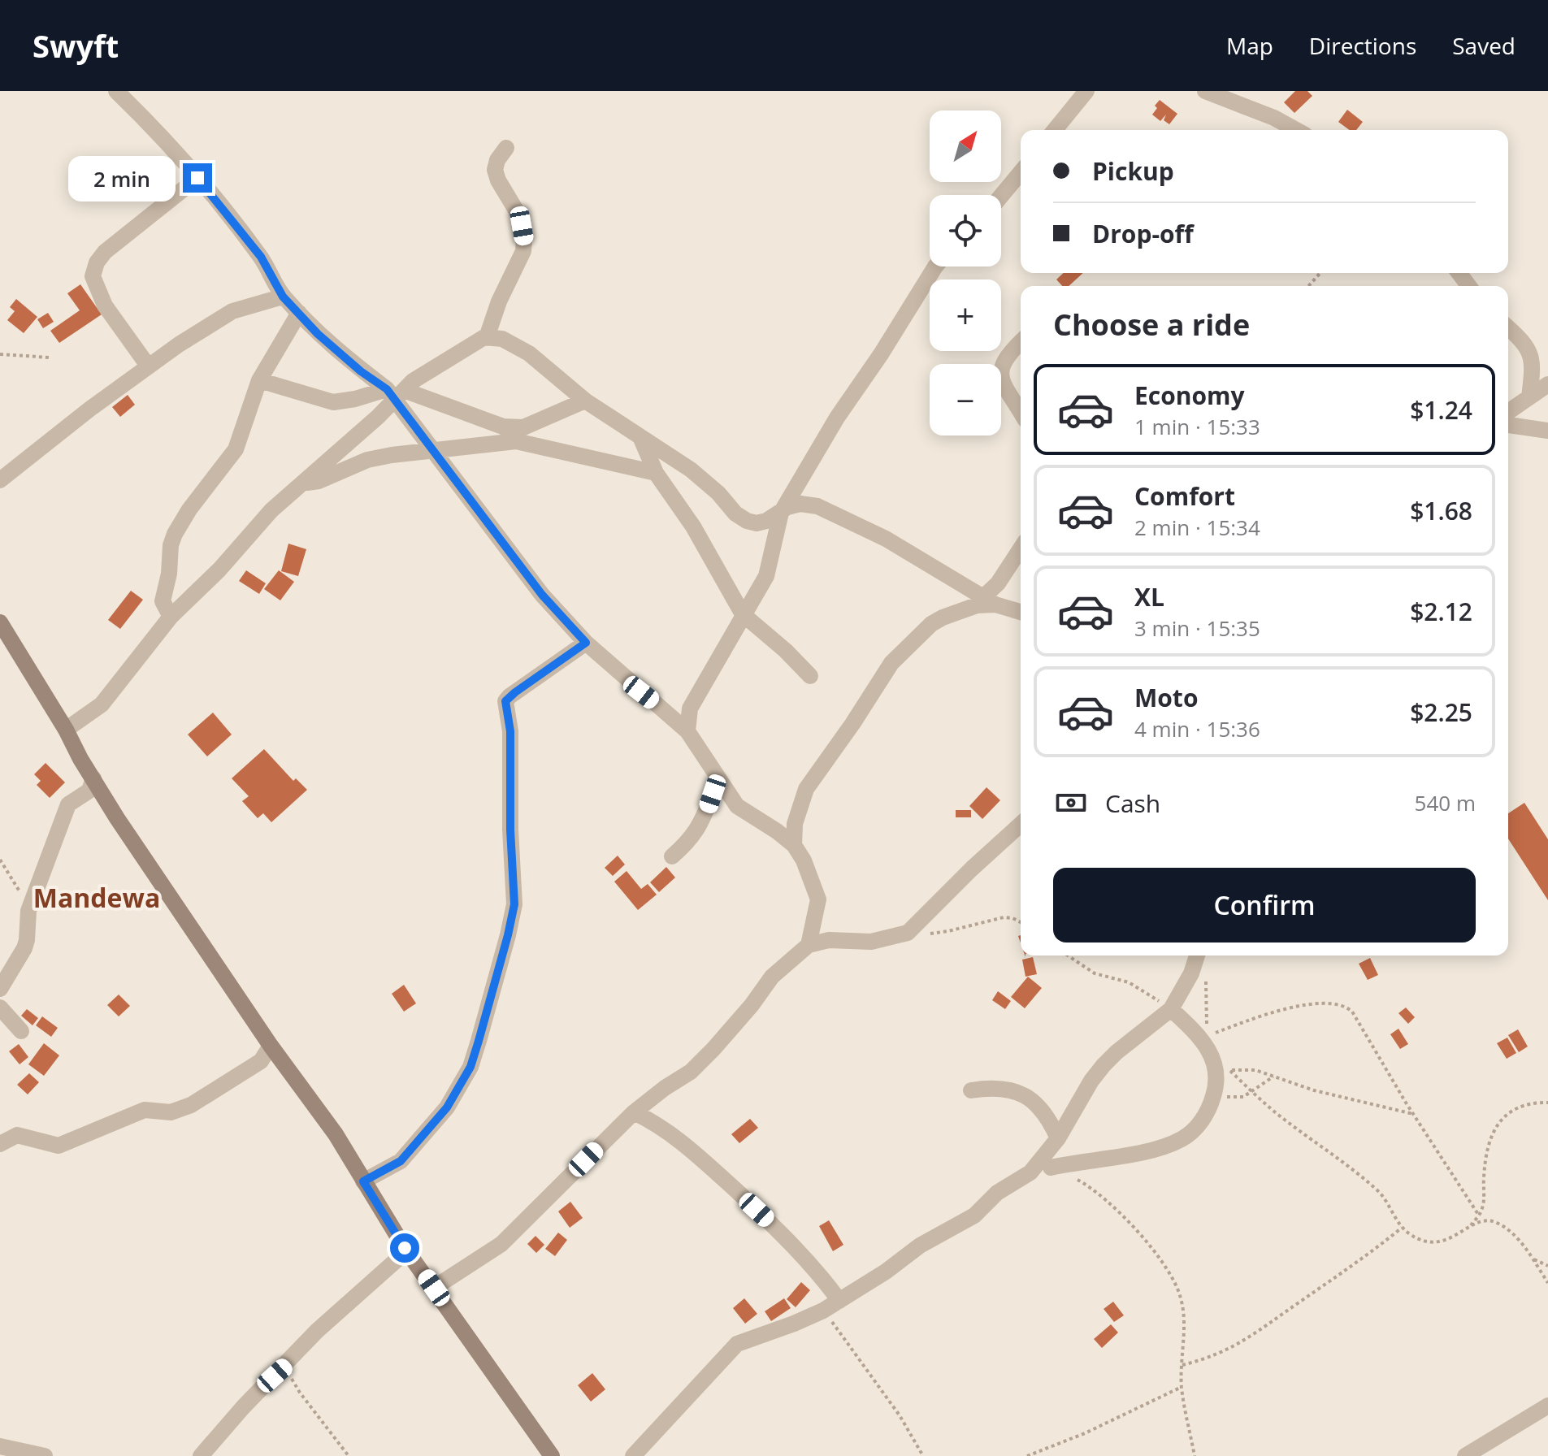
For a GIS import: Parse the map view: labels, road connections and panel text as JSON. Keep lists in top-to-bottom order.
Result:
{
  "districts": ["Mandewa"],
  "north": "top right",
  "page": {
    "header": "Swyft",
    "nav": ["Map", "Directions", "Saved"],
    "map_buttons": ["+", "−"],
    "banner": ["Pickup", "Drop-off"],
    "bubble": "2 min",
    "heading": "Choose a ride",
    "list": [
      {
        "name": "Economy",
        "note": "1 min · 15:33",
        "value": "$1.24"
      },
      {
        "name": "Comfort",
        "note": "2 min · 15:34",
        "value": "$1.68"
      },
      {
        "name": "XL",
        "note": "3 min · 15:35",
        "value": "$2.12"
      },
      {
        "name": "Moto",
        "note": "4 min · 15:36",
        "value": "$2.25"
      }
    ],
    "pay": ["Cash", "540 m"],
    "buttons": "Confirm"
  }
}
